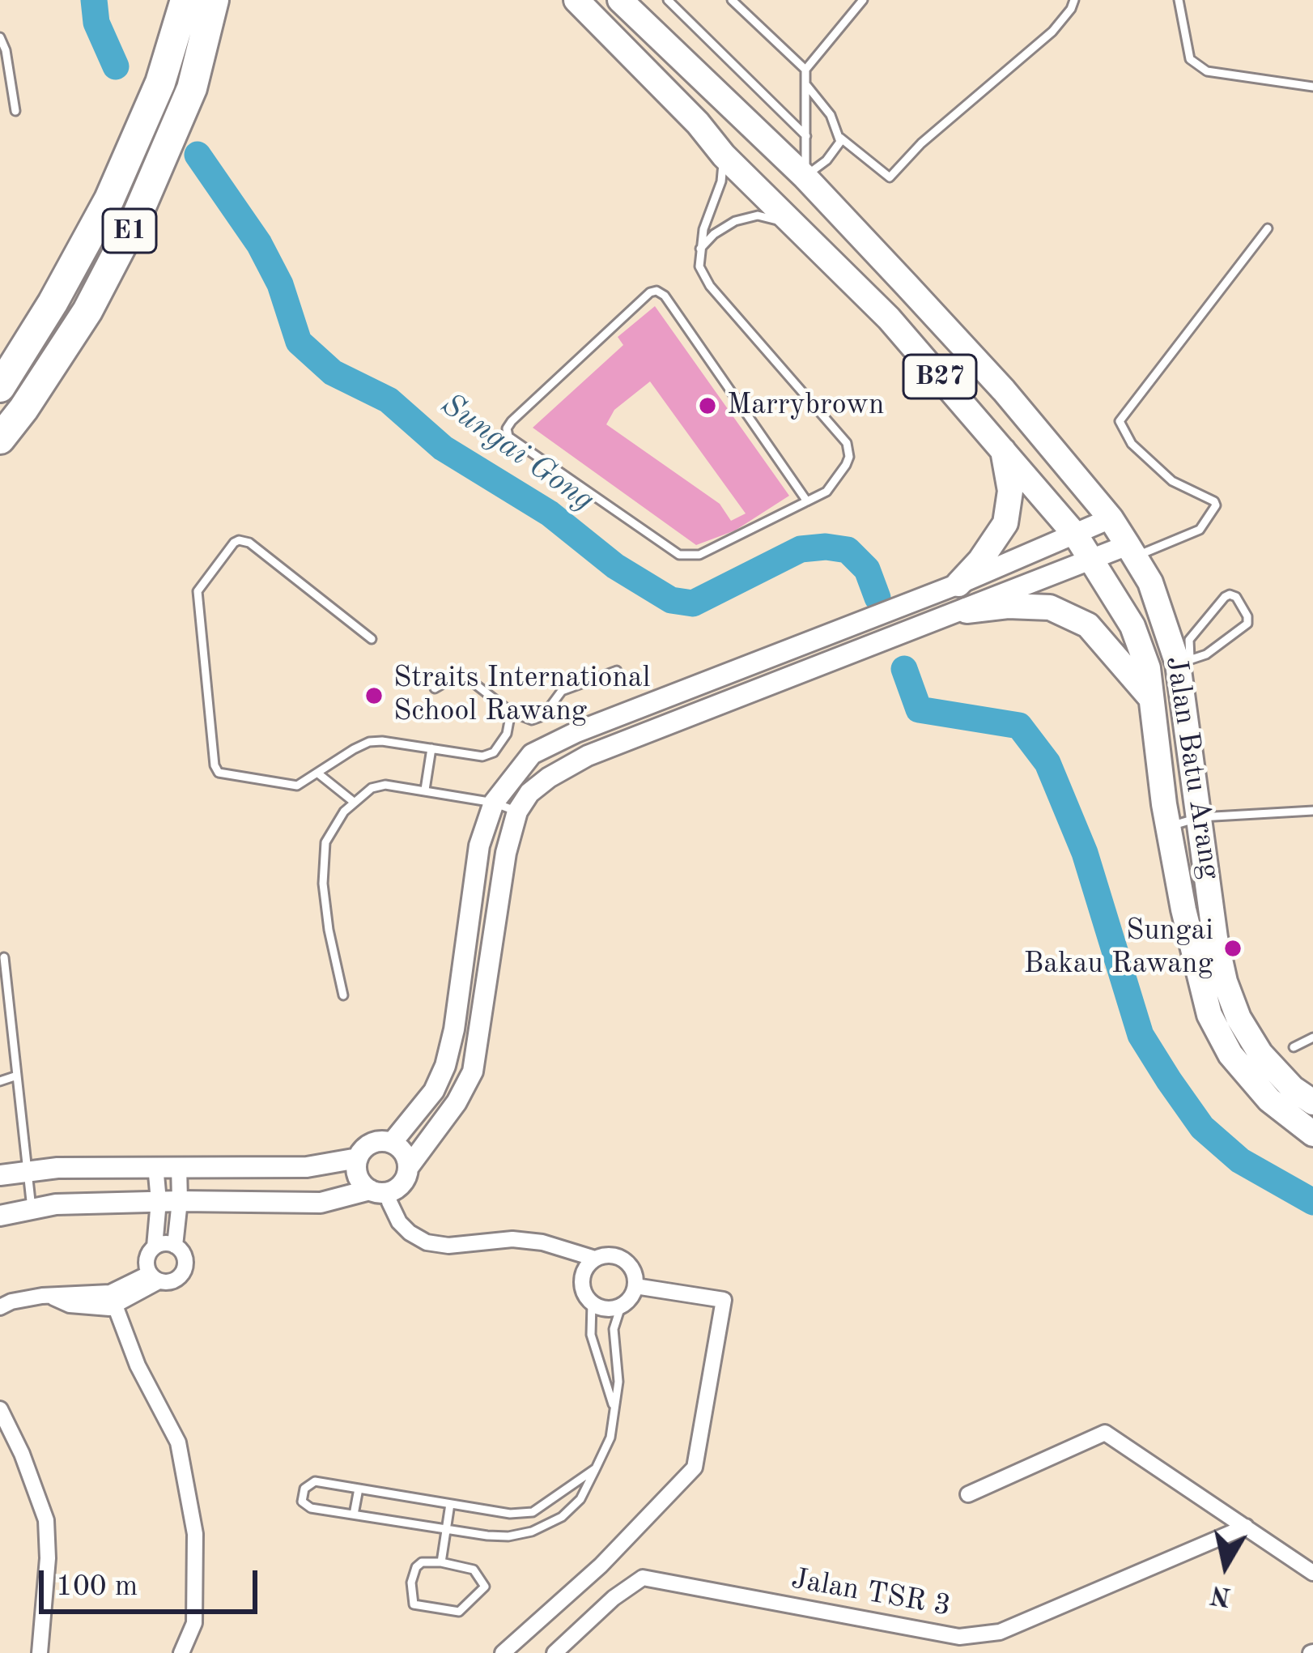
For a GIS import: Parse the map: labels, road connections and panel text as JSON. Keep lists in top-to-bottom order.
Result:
{
  "streets": {
    "highway": ["E1"],
    "main road": ["B27", "Jalan Batu Arang"],
    "street": ["Jalan TSR 3"]
  },
  "water": ["Sungai Gong"],
  "places": ["Marrybrown", "Straits International School Rawang", "Sungai Bakau Rawang"],
  "scale_bar": "100 m",
  "north": "bottom"
}
